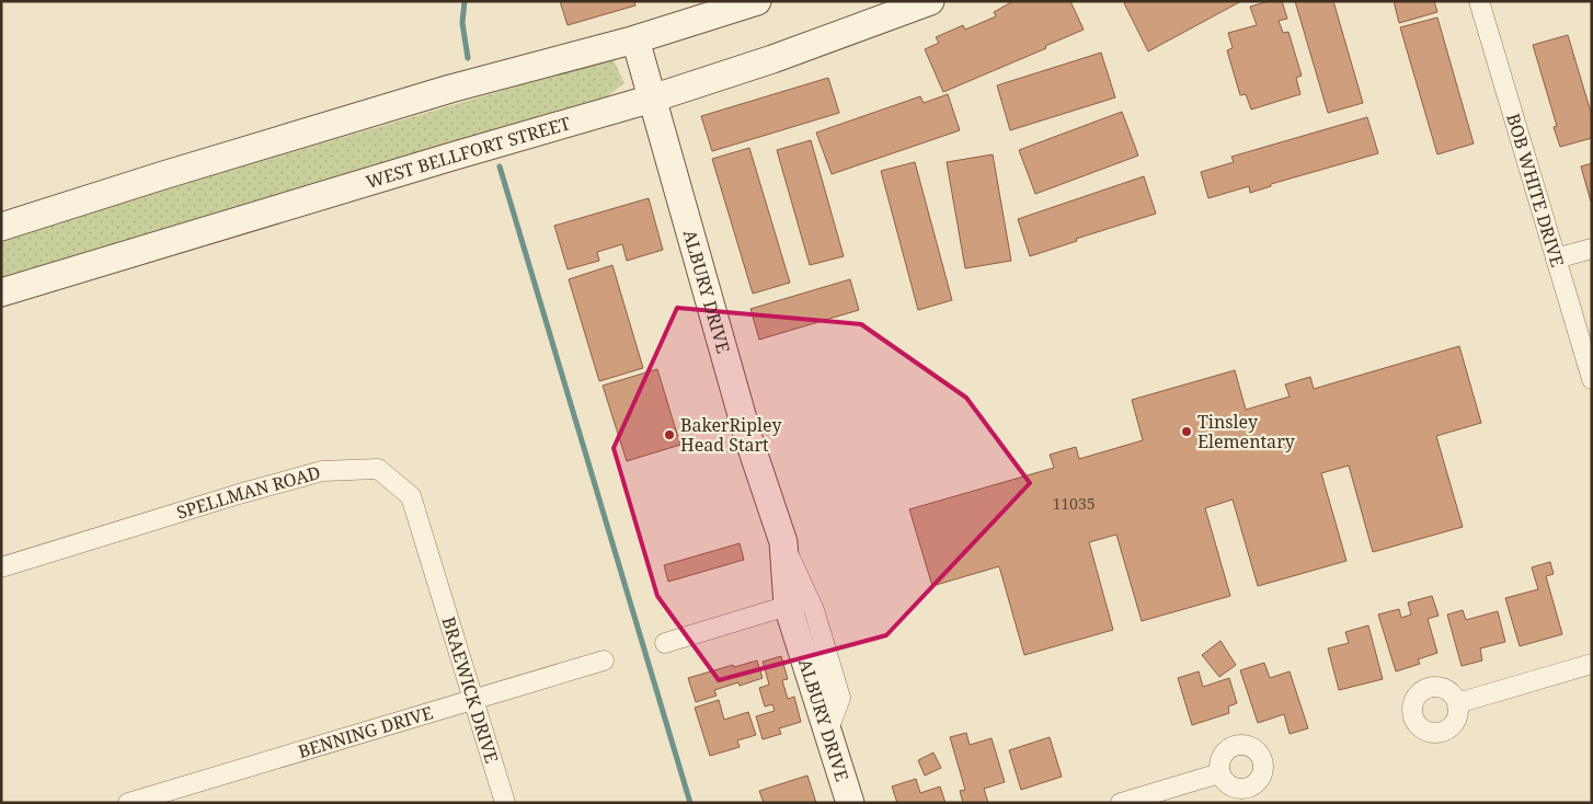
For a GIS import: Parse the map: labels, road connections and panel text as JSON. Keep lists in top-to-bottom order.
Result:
{
  "streets": {
    "main road": ["WEST BELLFORT STREET", "ALBURY DRIVE"],
    "street": [
      "BOB WHITE DRIVE",
      "SPELLMAN ROAD",
      "BRAEWICK DRIVE",
      "BENNING DRIVE"
    ]
  },
  "crossings": [
    ["WEST BELLFORT STREET", "ALBURY DRIVE"],
    ["SPELLMAN ROAD", "BRAEWICK DRIVE"],
    ["BRAEWICK DRIVE", "BENNING DRIVE"]
  ],
  "places": ["Tinsley Elementary", "BakerRipley Head Start"],
  "house_numbers": ["11035"]
}
